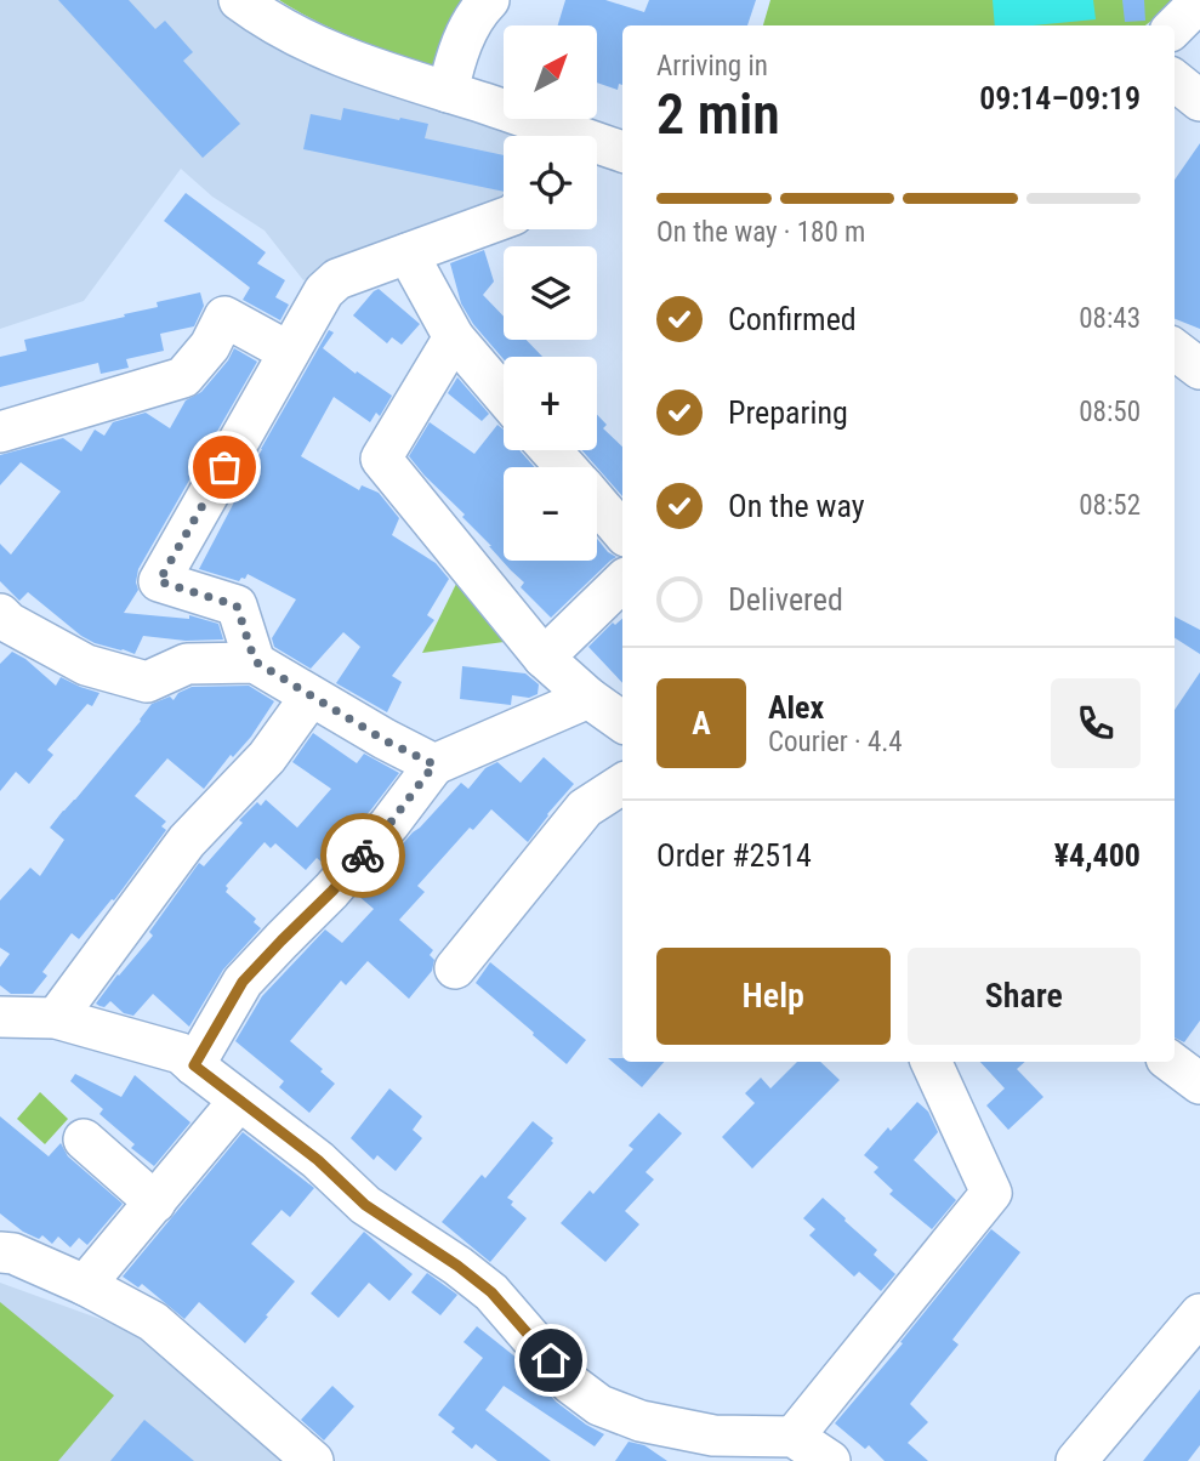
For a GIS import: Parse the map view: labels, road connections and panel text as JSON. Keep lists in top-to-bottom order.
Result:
{
  "north": "top right",
  "page": {
    "map_buttons": ["+", "−"],
    "heading": ["2 min", "Arriving in", "09:14–09:19"],
    "panel": [
      "Alex",
      "Courier · 4.4",
      "Order #2514",
      "¥4,400"
    ],
    "bar": "On the way · 180 m",
    "list": [
      ["Confirmed", "08:43"],
      ["Preparing", "08:50"],
      ["On the way", "08:52"],
      "Delivered"
    ],
    "round": "A",
    "buttons": ["Help", "Share"]
  }
}
